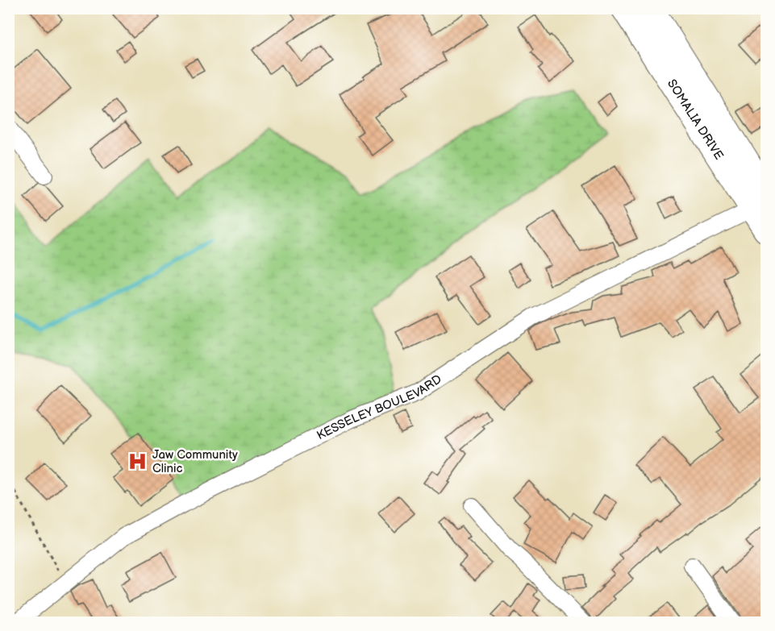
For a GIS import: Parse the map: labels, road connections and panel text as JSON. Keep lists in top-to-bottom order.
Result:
{
  "streets": {
    "main road": ["SOMALIA DRIVE"],
    "street": ["KESSELEY BOULEVARD"]
  },
  "crossings": [
    ["SOMALIA DRIVE", "KESSELEY BOULEVARD"]
  ],
  "places": {
    "hospital": ["Jaw Community Clinic"]
  }
}
